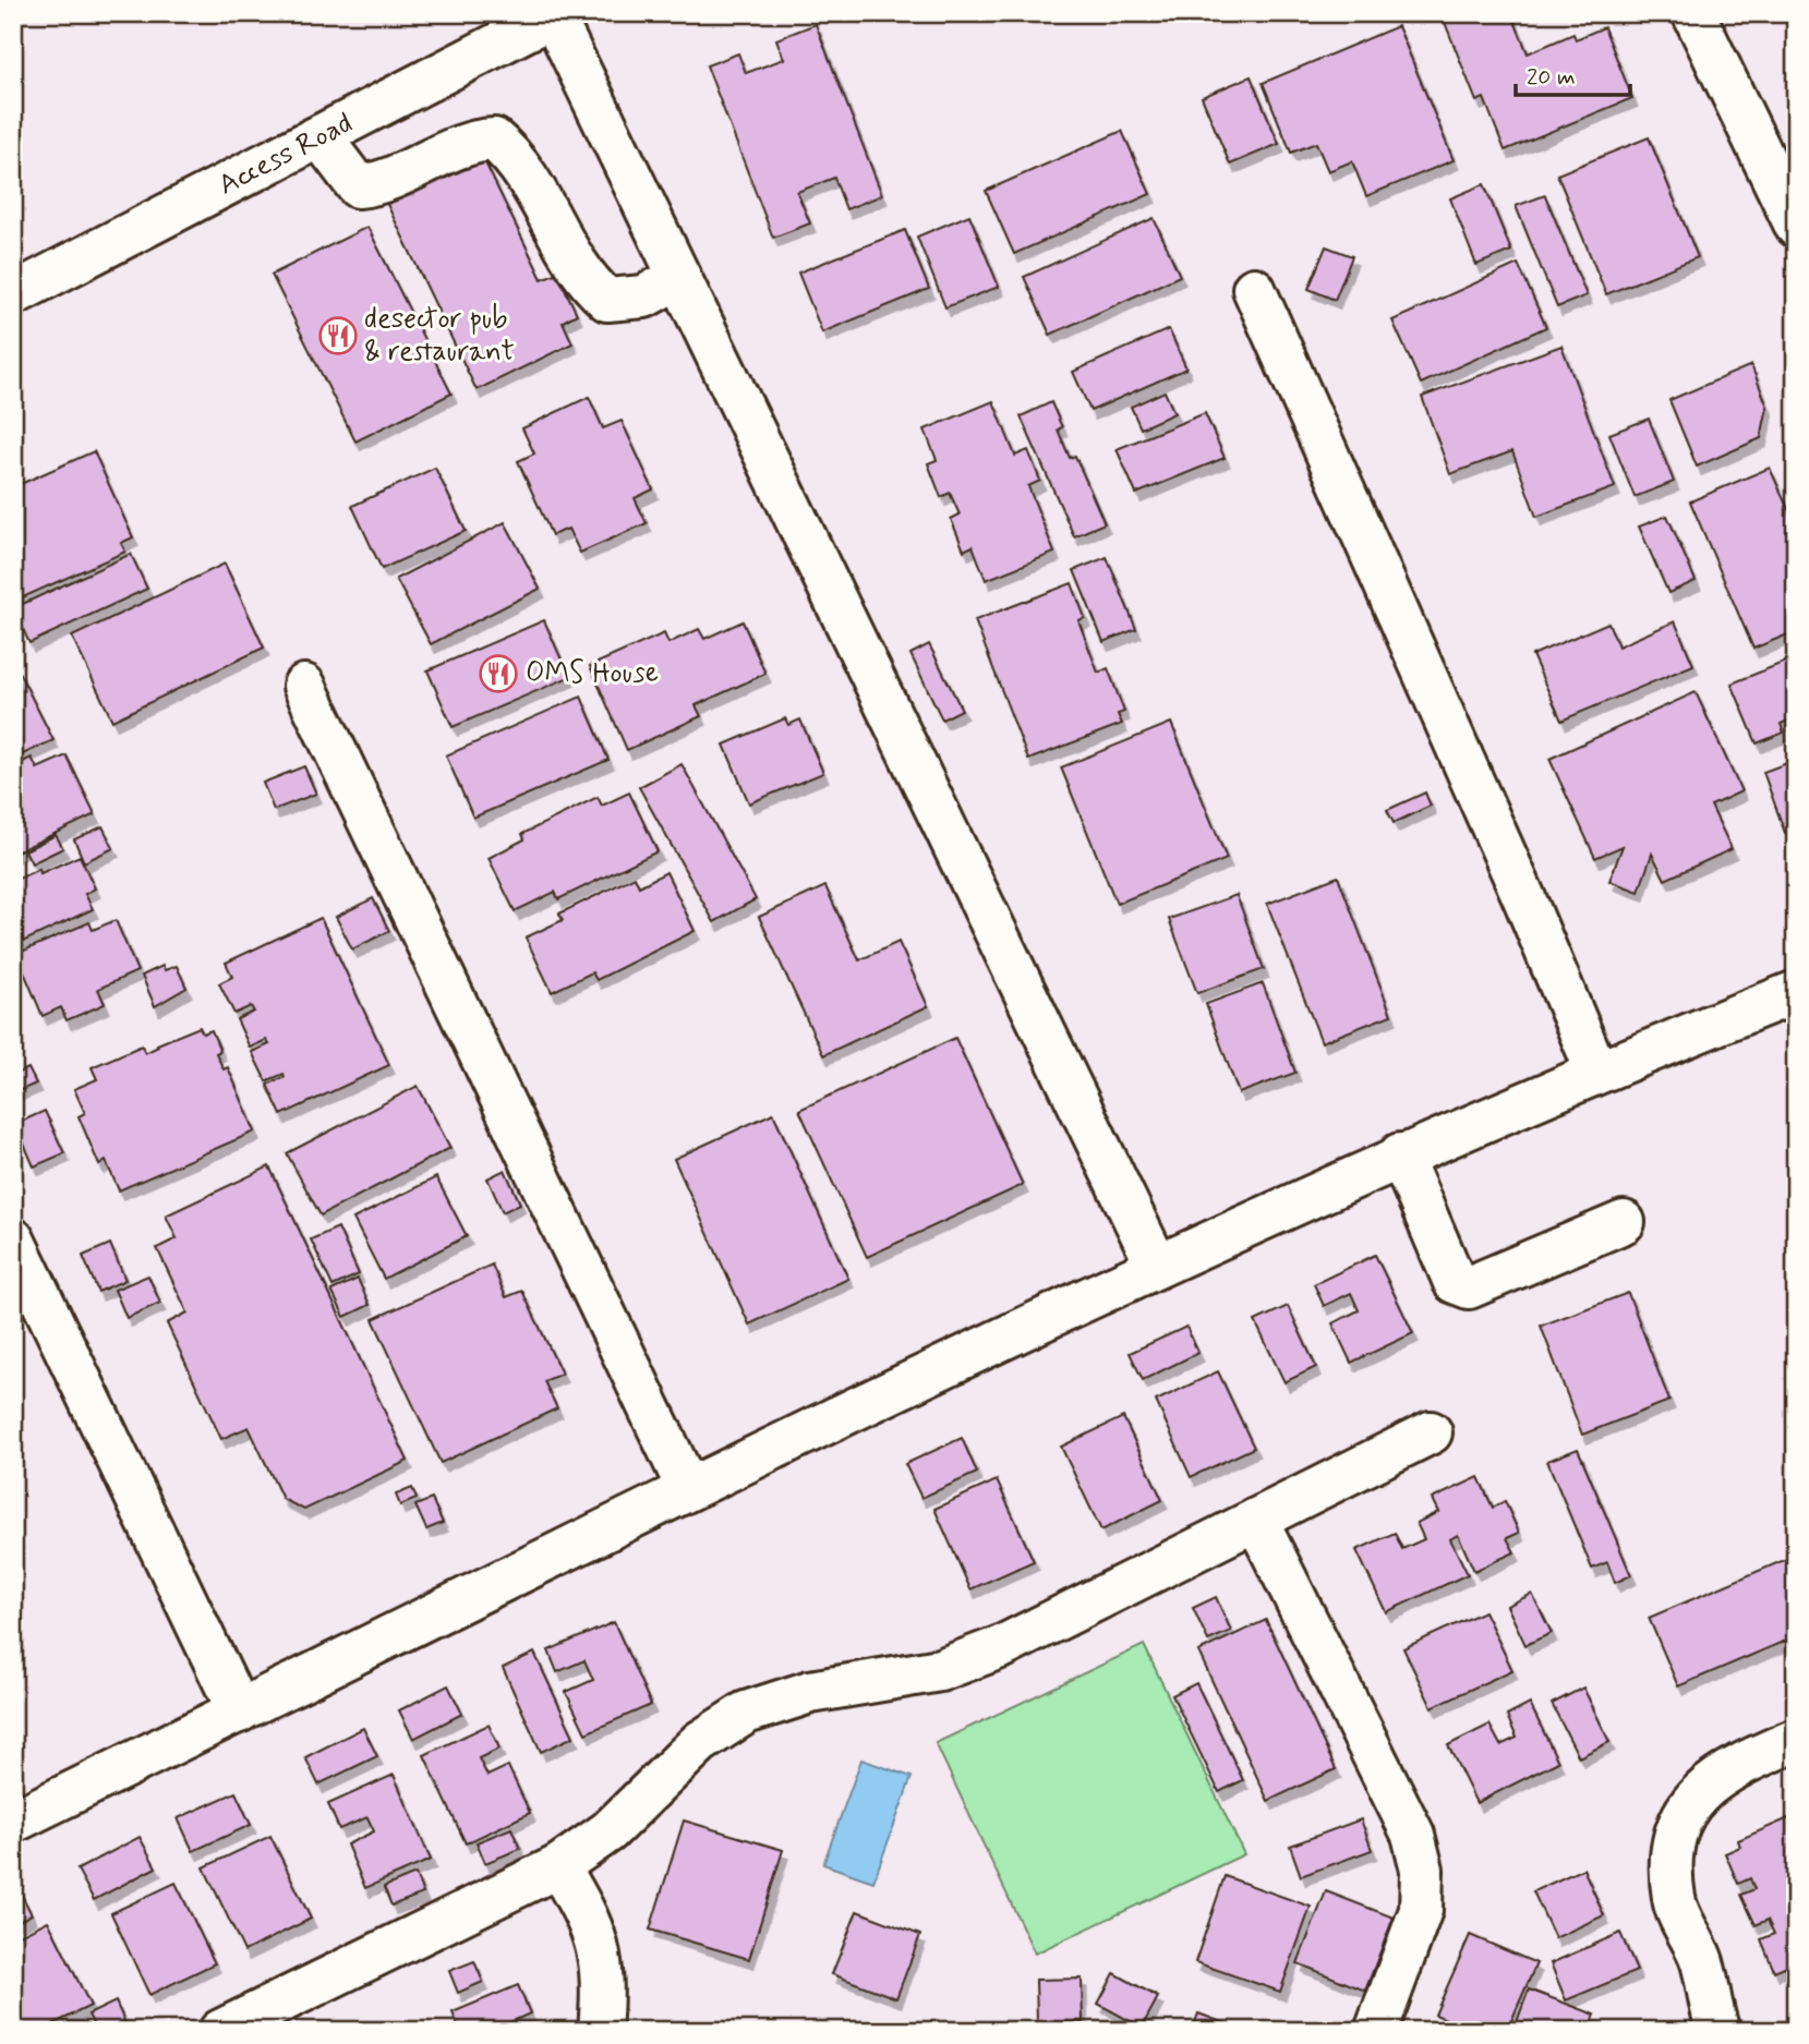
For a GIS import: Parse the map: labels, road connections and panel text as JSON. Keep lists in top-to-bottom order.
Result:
{
  "streets": {
    "street": ["Access Road"]
  },
  "places": {
    "restaurant": ["desector pub & restaurant", "OMS House"]
  },
  "scale_bar": "20 m"
}
